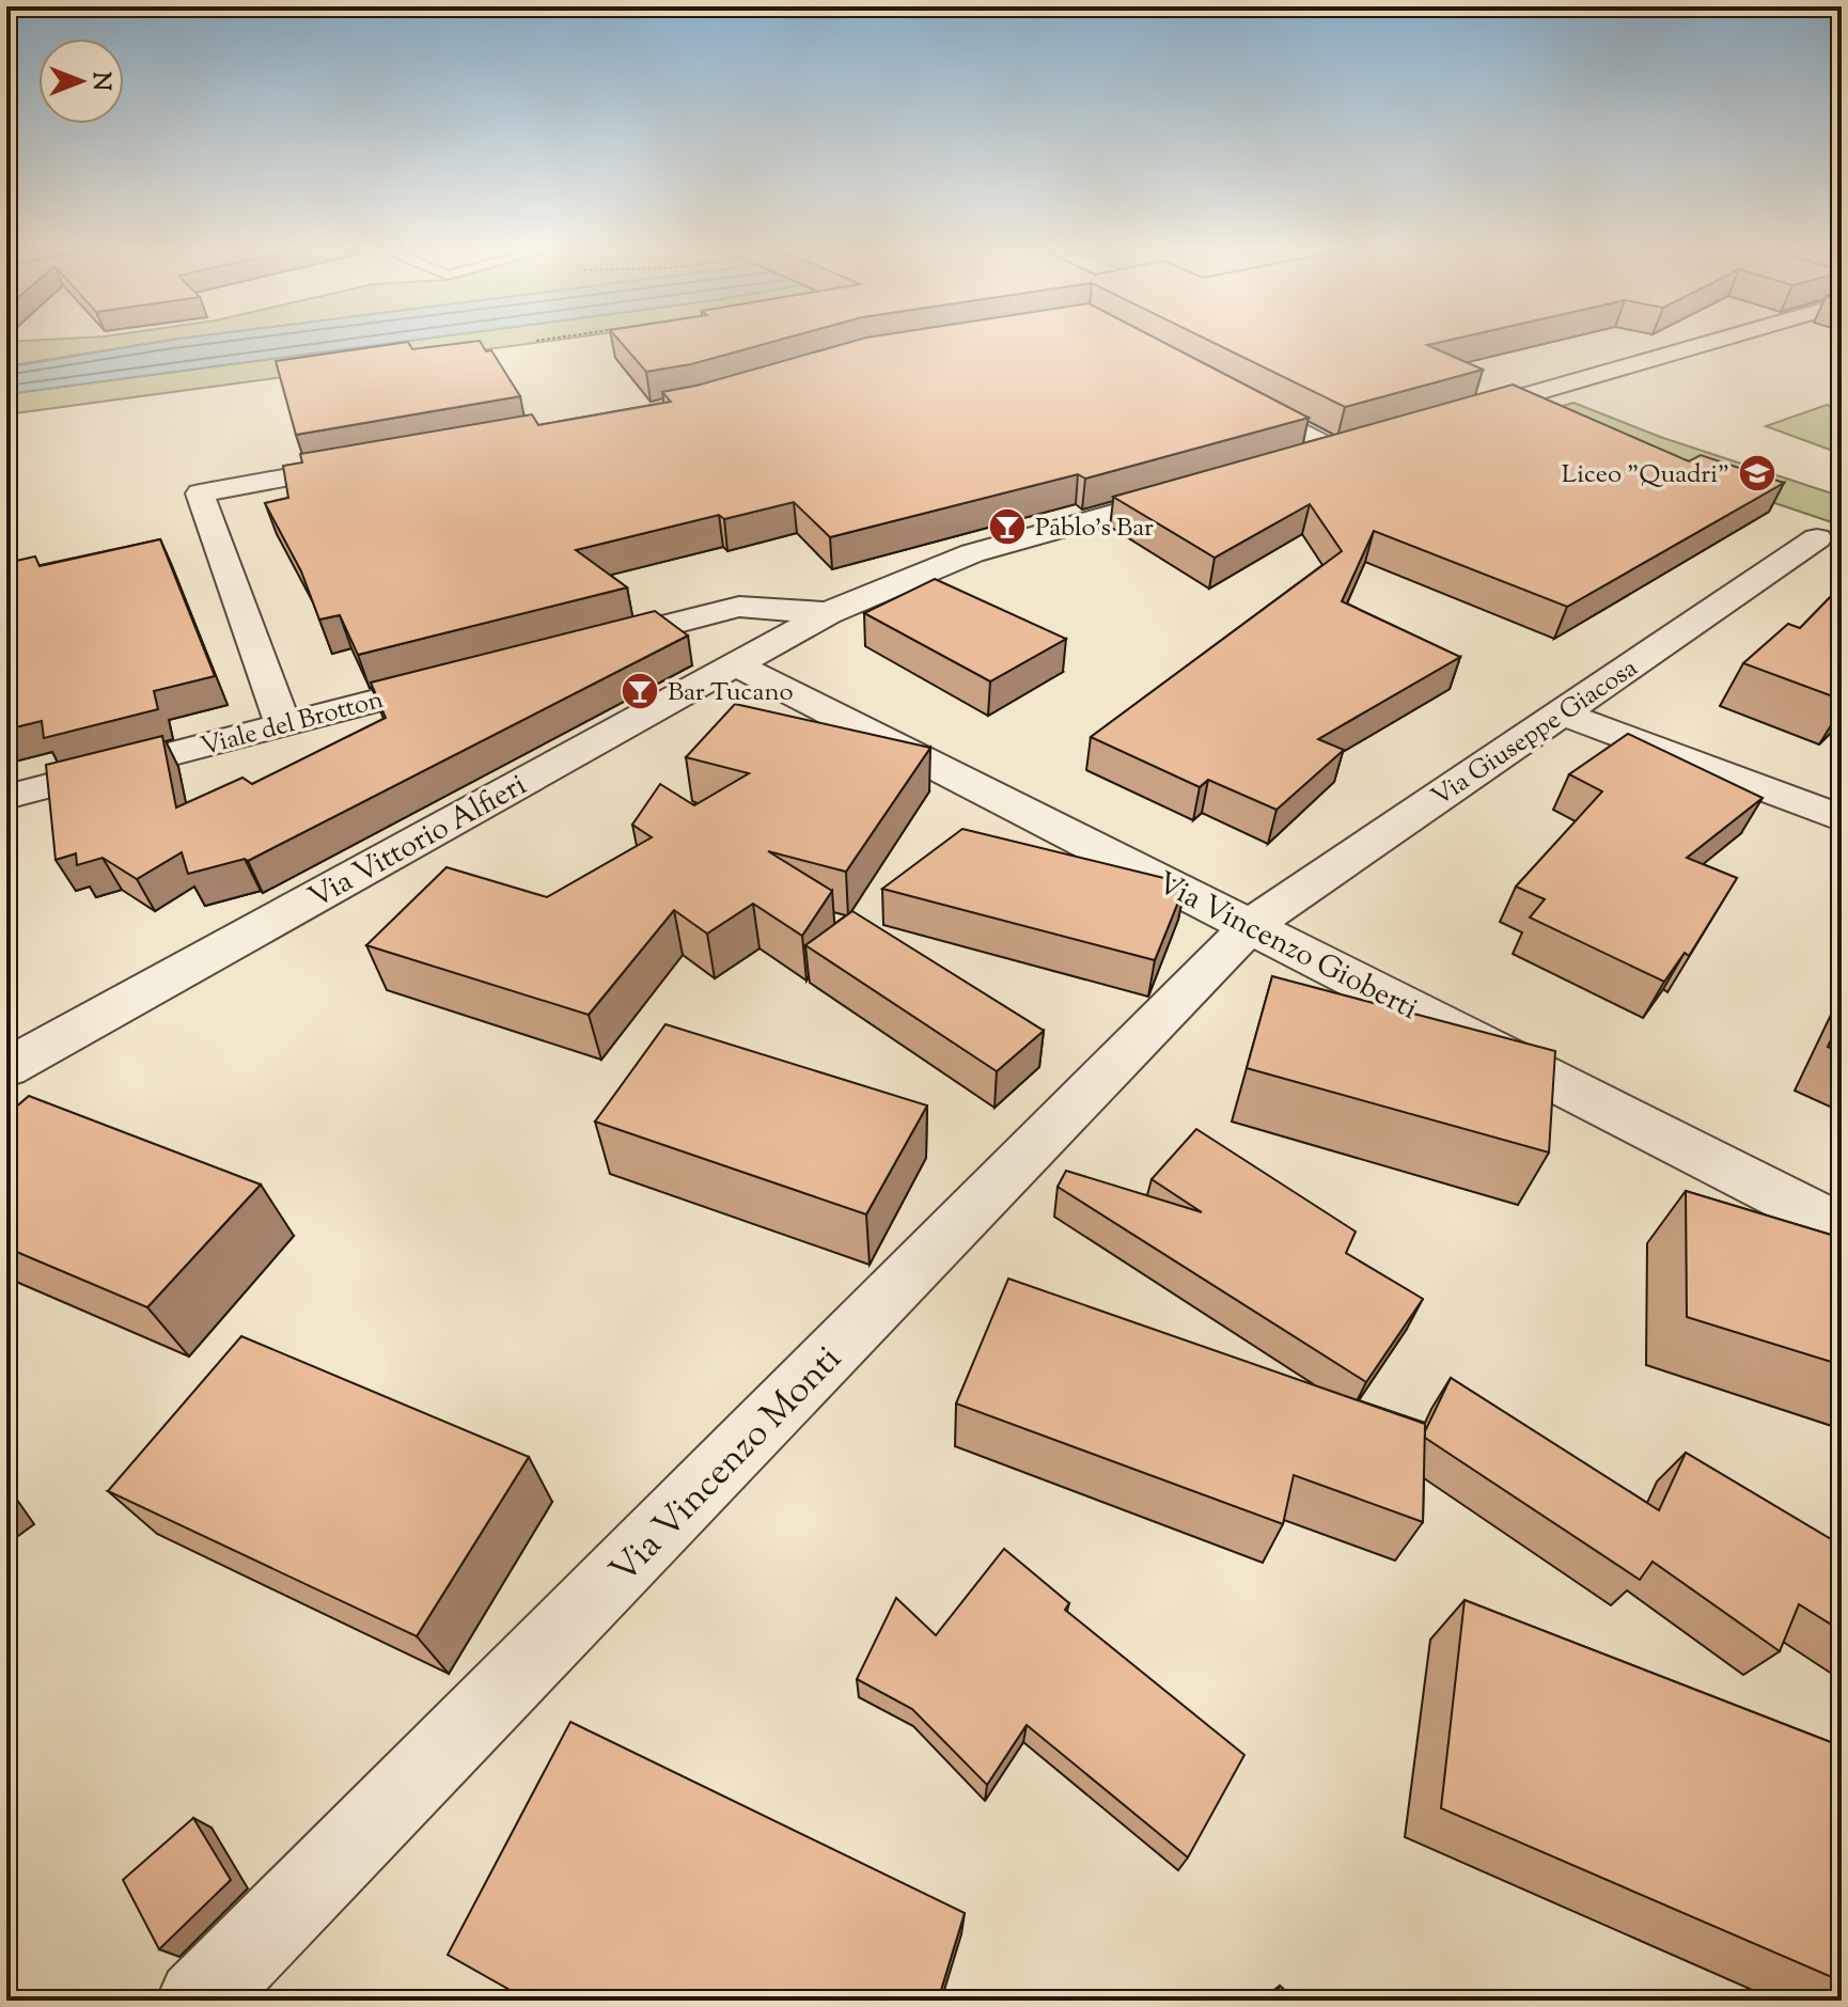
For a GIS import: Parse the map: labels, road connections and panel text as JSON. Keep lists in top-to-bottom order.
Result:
{
  "streets": {
    "street": [
      "Viale del Brotton",
      "Via Giuseppe Giacosa",
      "Via Vittorio Alfieri",
      "Via Vincenzo Gioberti",
      "Via Vincenzo Monti"
    ]
  },
  "crossings": [
    ["Via Giuseppe Giacosa", "Via Vincenzo Gioberti"],
    ["Via Giuseppe Giacosa", "Via Vincenzo Monti"],
    ["Via Vittorio Alfieri", "Via Vincenzo Gioberti"],
    ["Via Vincenzo Gioberti", "Via Vincenzo Monti"]
  ],
  "places": {
    "school or university": ["Liceo \"Quadri\""],
    "bar": ["Pablo's Bar", "Bar Tucano"]
  },
  "north": "right"
}
